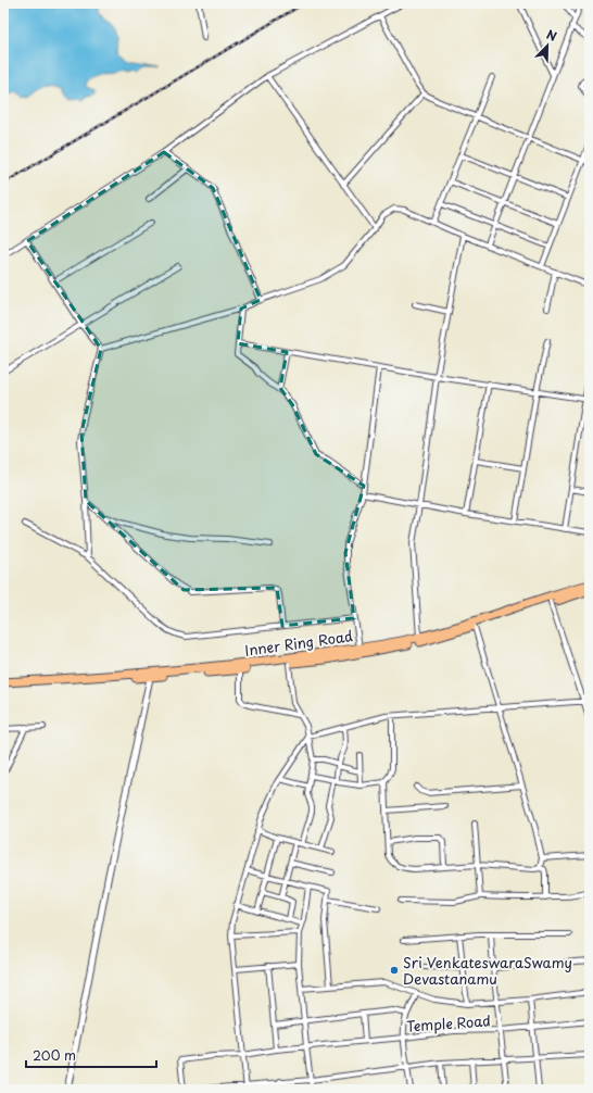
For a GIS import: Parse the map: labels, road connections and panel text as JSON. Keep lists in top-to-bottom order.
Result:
{
  "streets": {
    "main road": ["Inner Ring Road"],
    "street": ["Temple Road"]
  },
  "places": ["Sri VenkateswaraSwamy Devastanamu"],
  "scale_bar": "200 m",
  "north": "top right"
}
